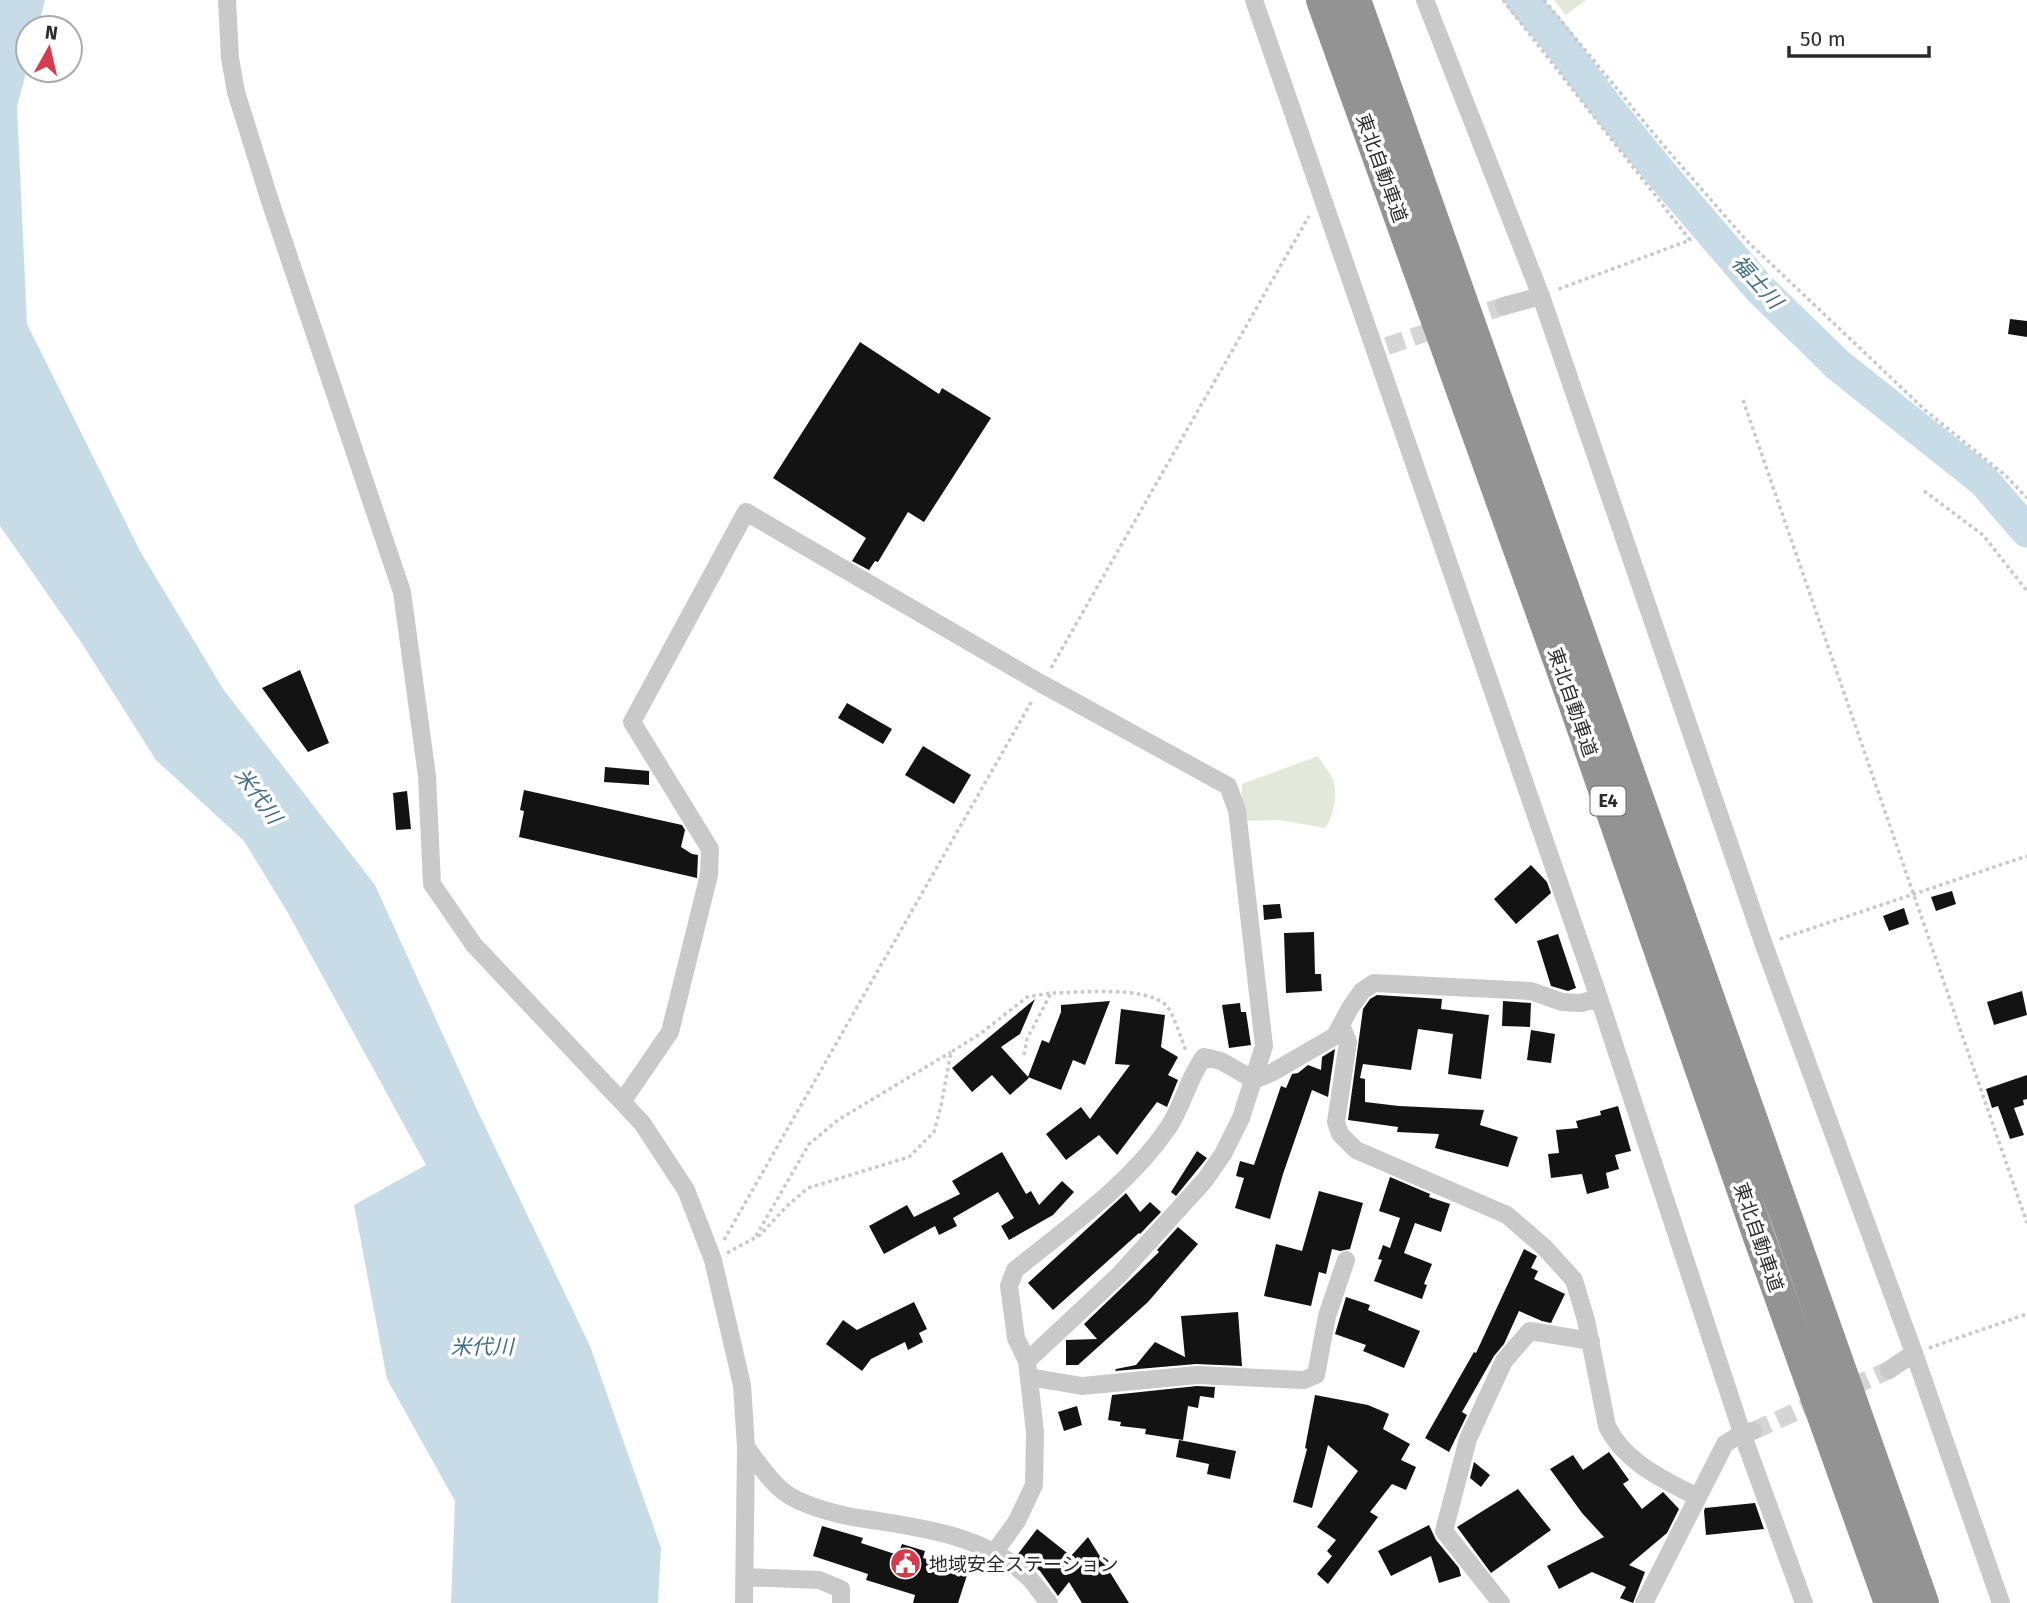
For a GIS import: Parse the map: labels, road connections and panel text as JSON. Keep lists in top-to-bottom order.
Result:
{
  "streets": {
    "highway": ["東北自動車道", "E4"]
  },
  "water": ["福士川", "米代川"],
  "places": {
    "public building": ["地域安全ステーション"]
  },
  "scale_bar": "50 m",
  "north": "top"
}
